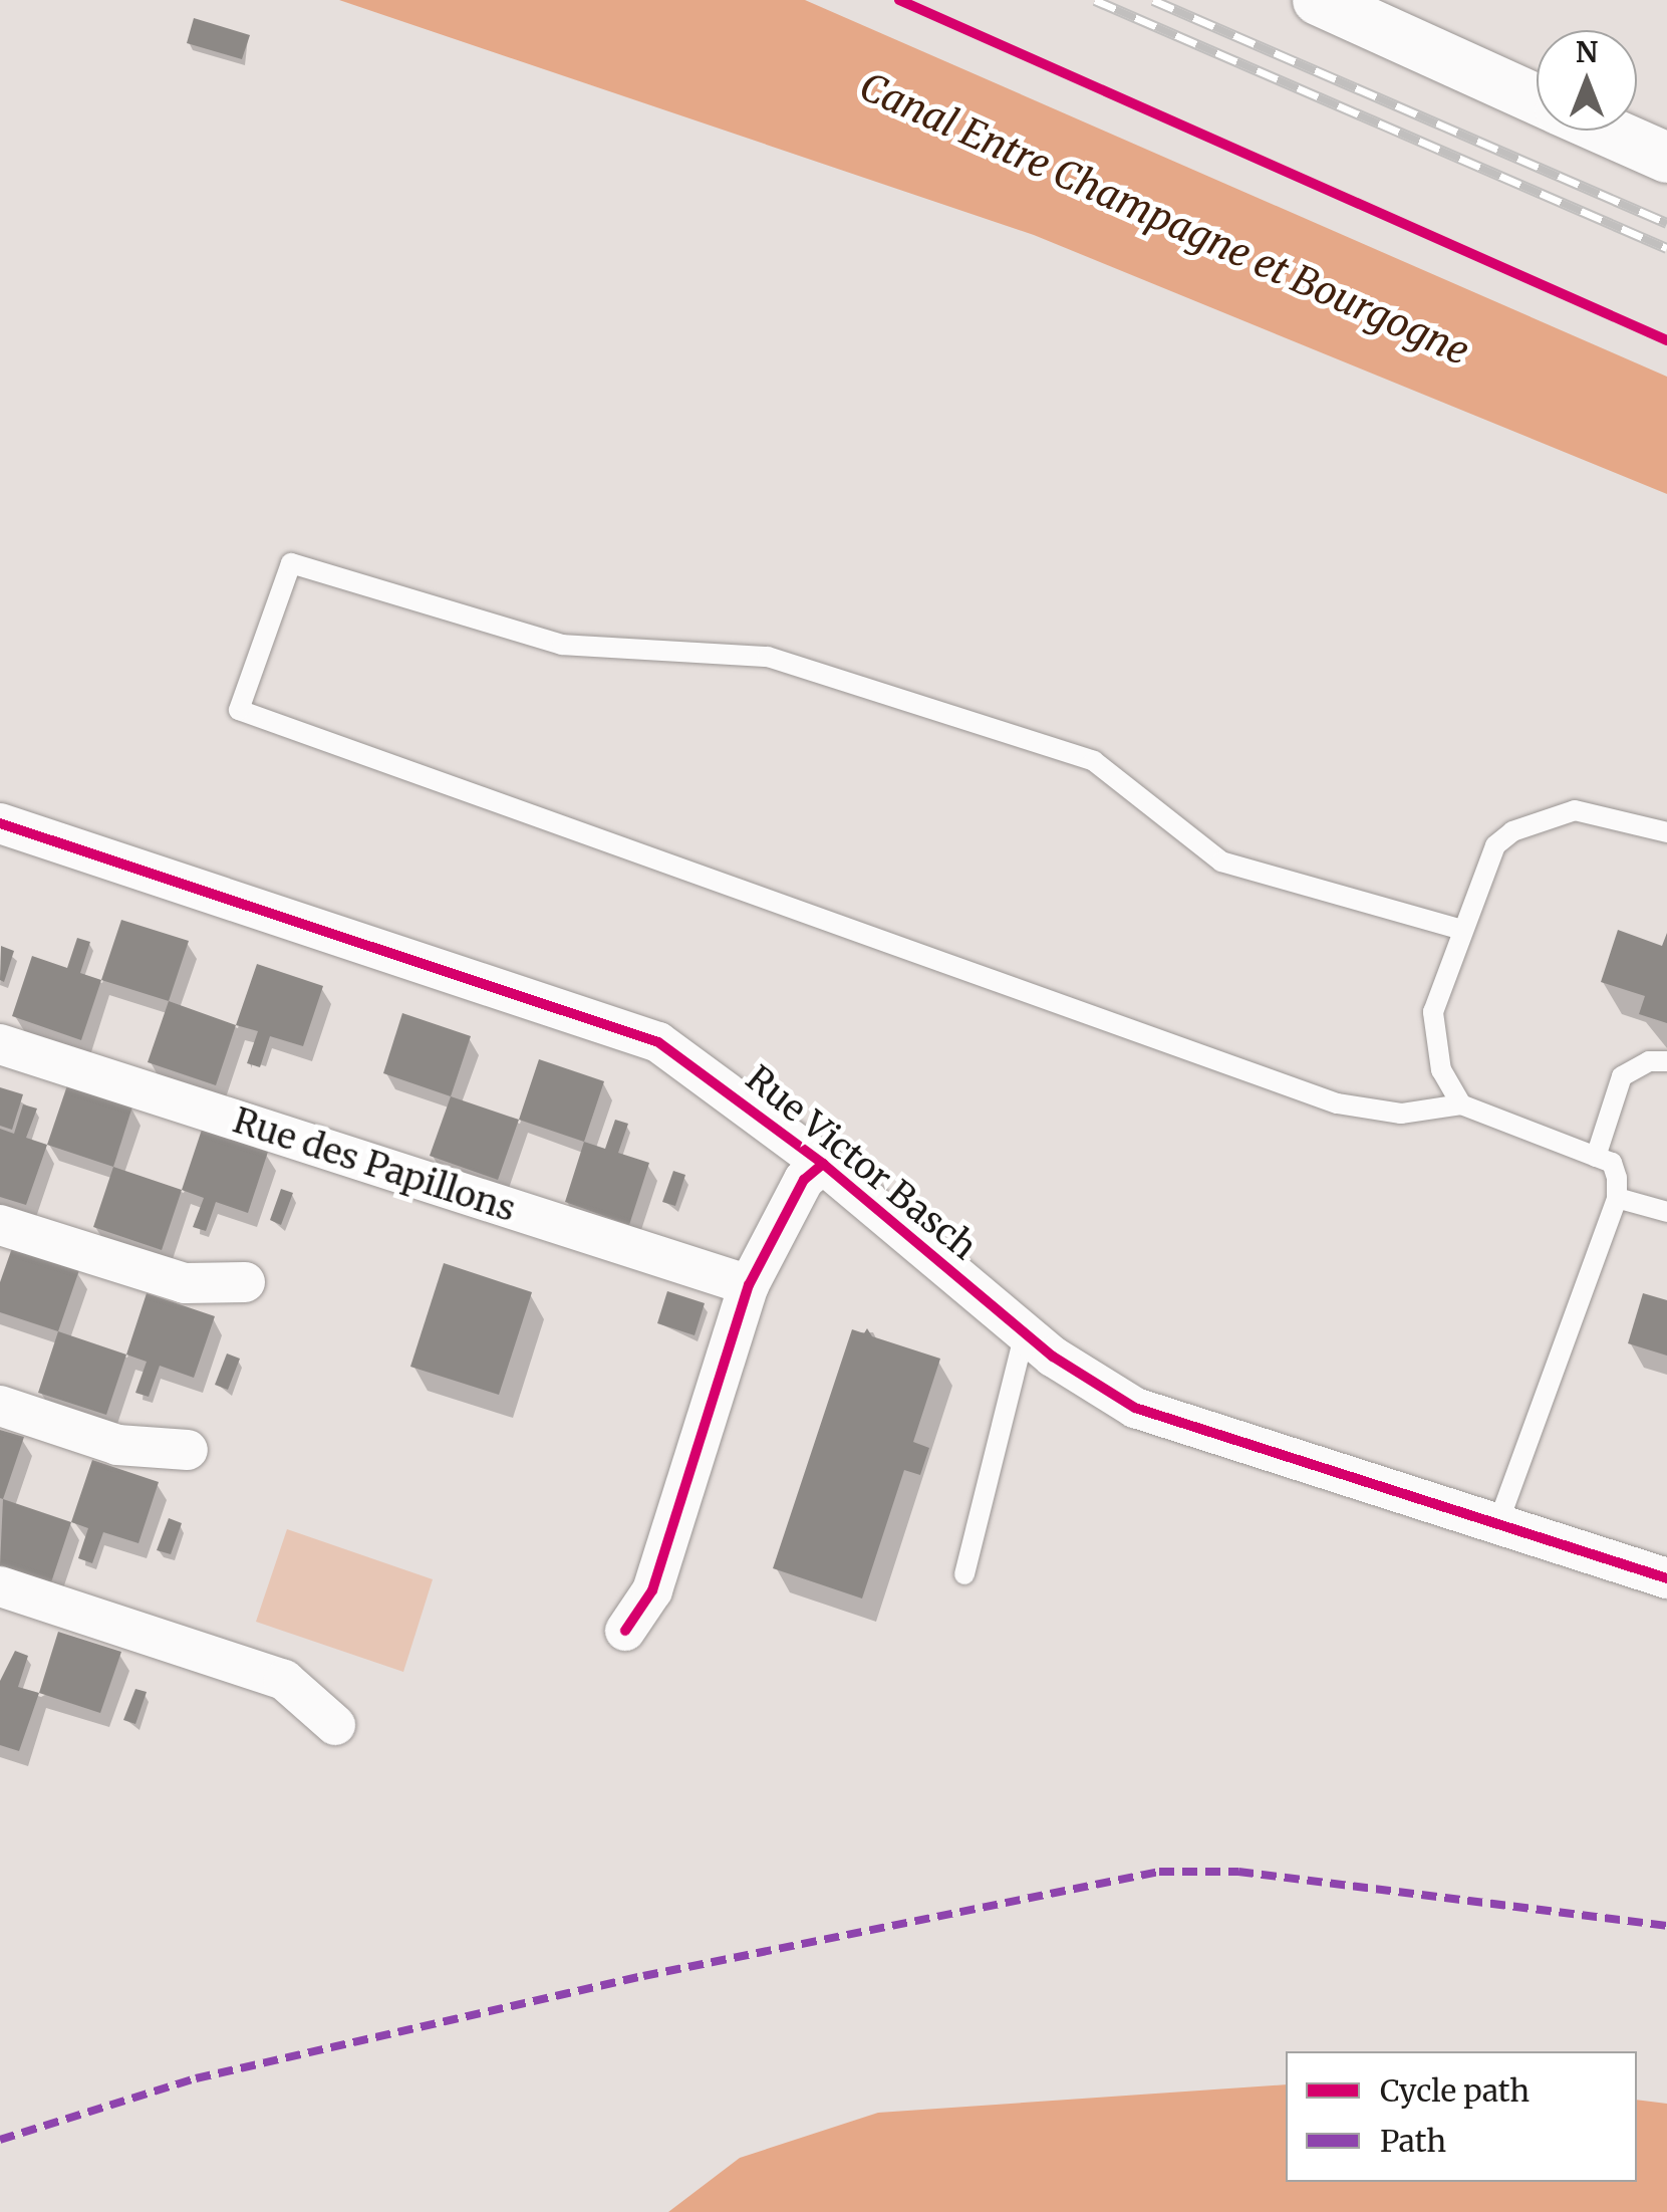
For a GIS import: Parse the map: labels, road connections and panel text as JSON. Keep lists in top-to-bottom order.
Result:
{
  "streets": {
    "street": ["Rue Victor Basch", "Rue des Papillons"]
  },
  "water": ["Canal Entre Champagne et Bourgogne"],
  "legend": ["Cycle path", "Path"],
  "north": "top"
}
